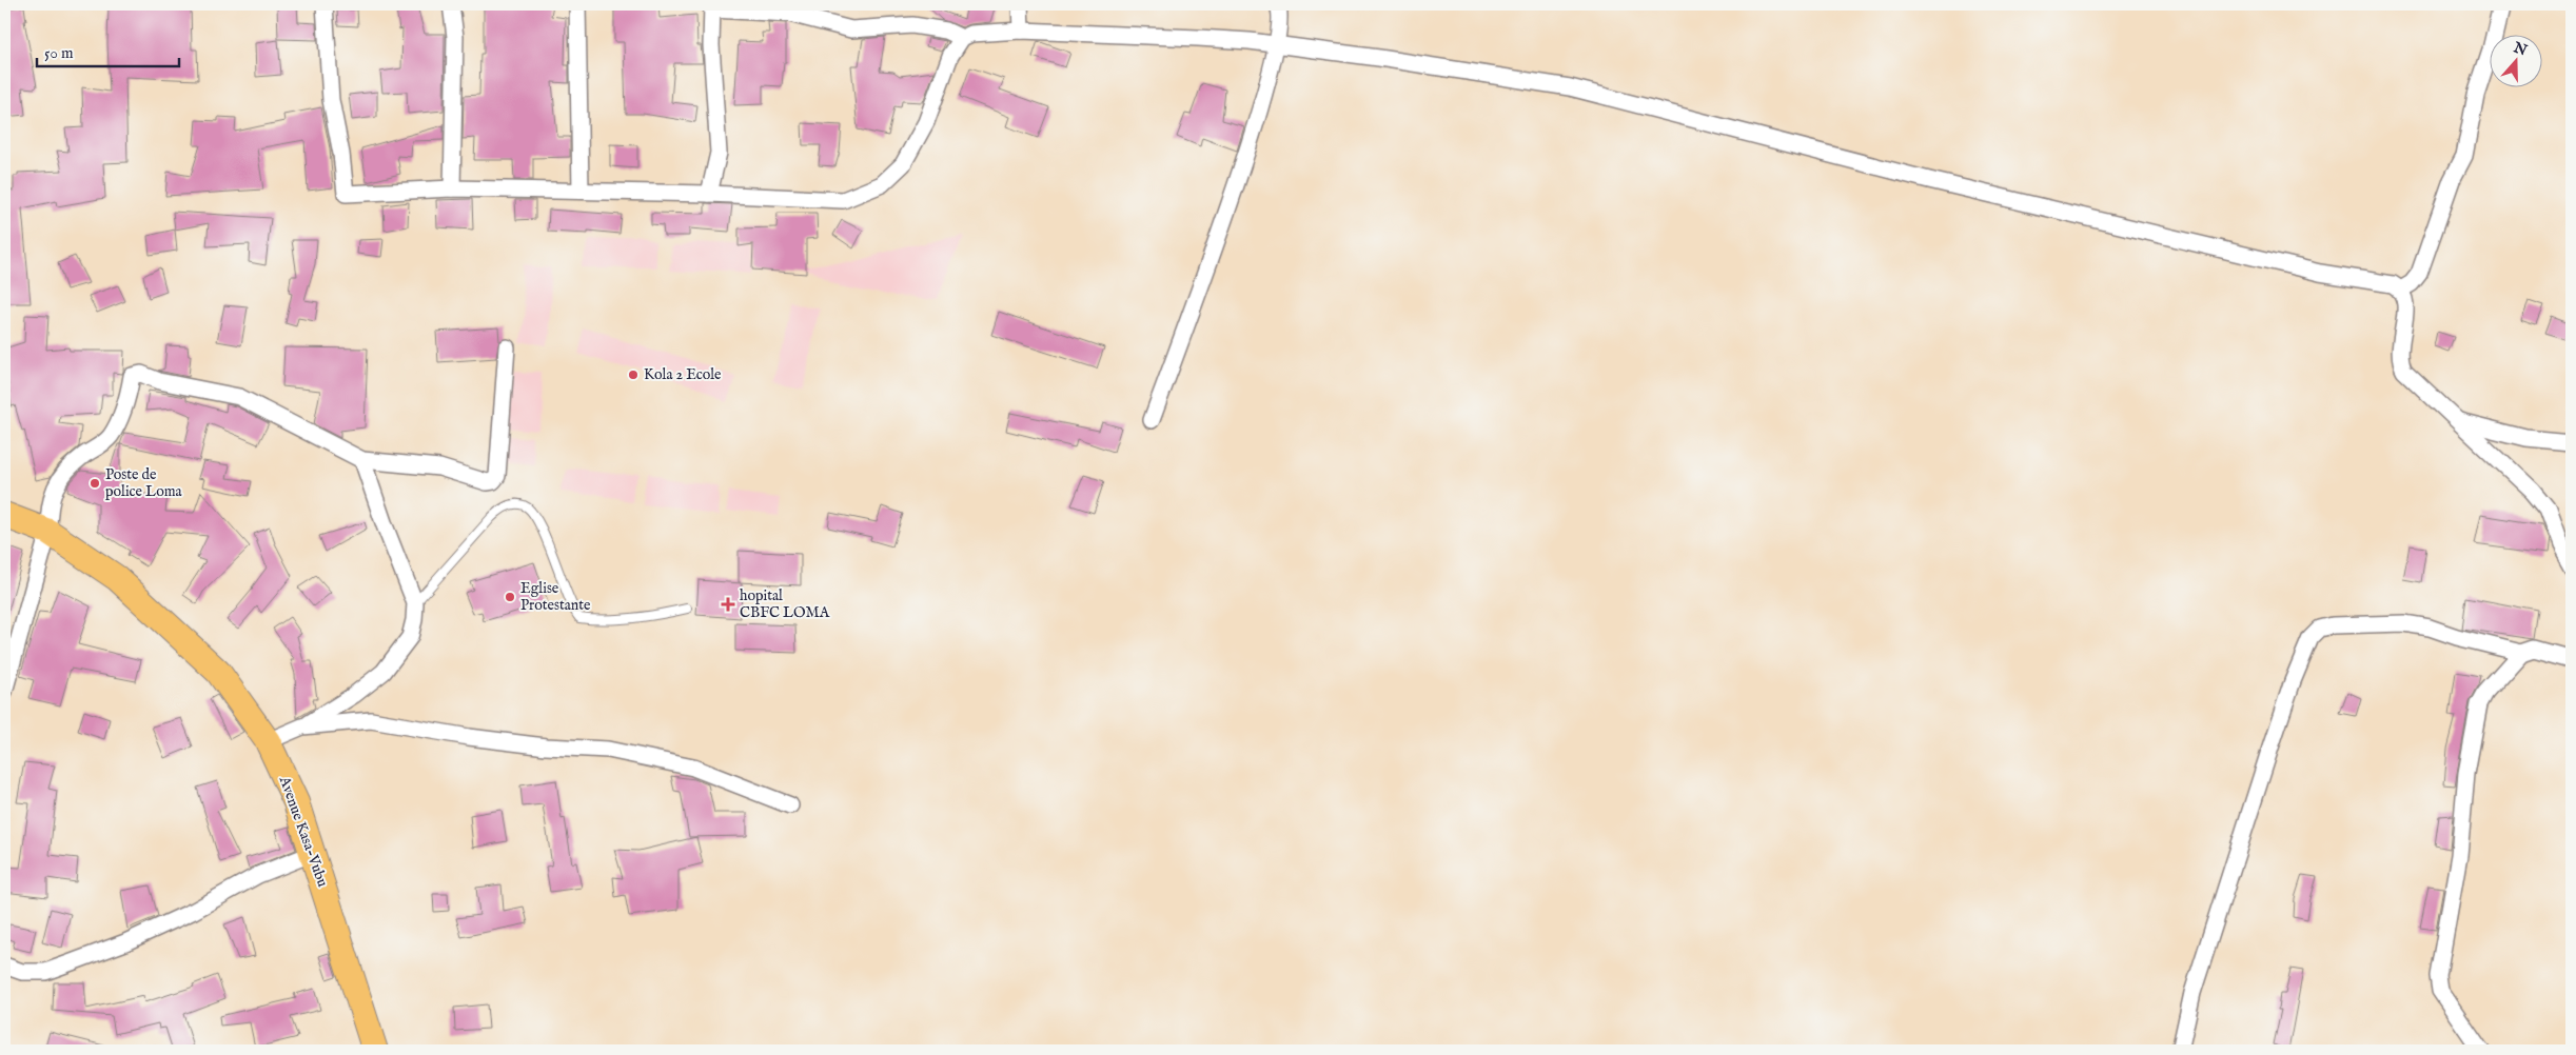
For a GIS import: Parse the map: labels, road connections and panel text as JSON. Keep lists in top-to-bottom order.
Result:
{
  "streets": {
    "highway": ["Avenue Kasa-Vubu"]
  },
  "places": {
    "other": ["Kola 2 Ecole", "Poste de police Loma", "Eglise Protestante"],
    "health": ["hopital CBFC LOMA"]
  },
  "scale_bar": "50 m",
  "north": "top"
}
